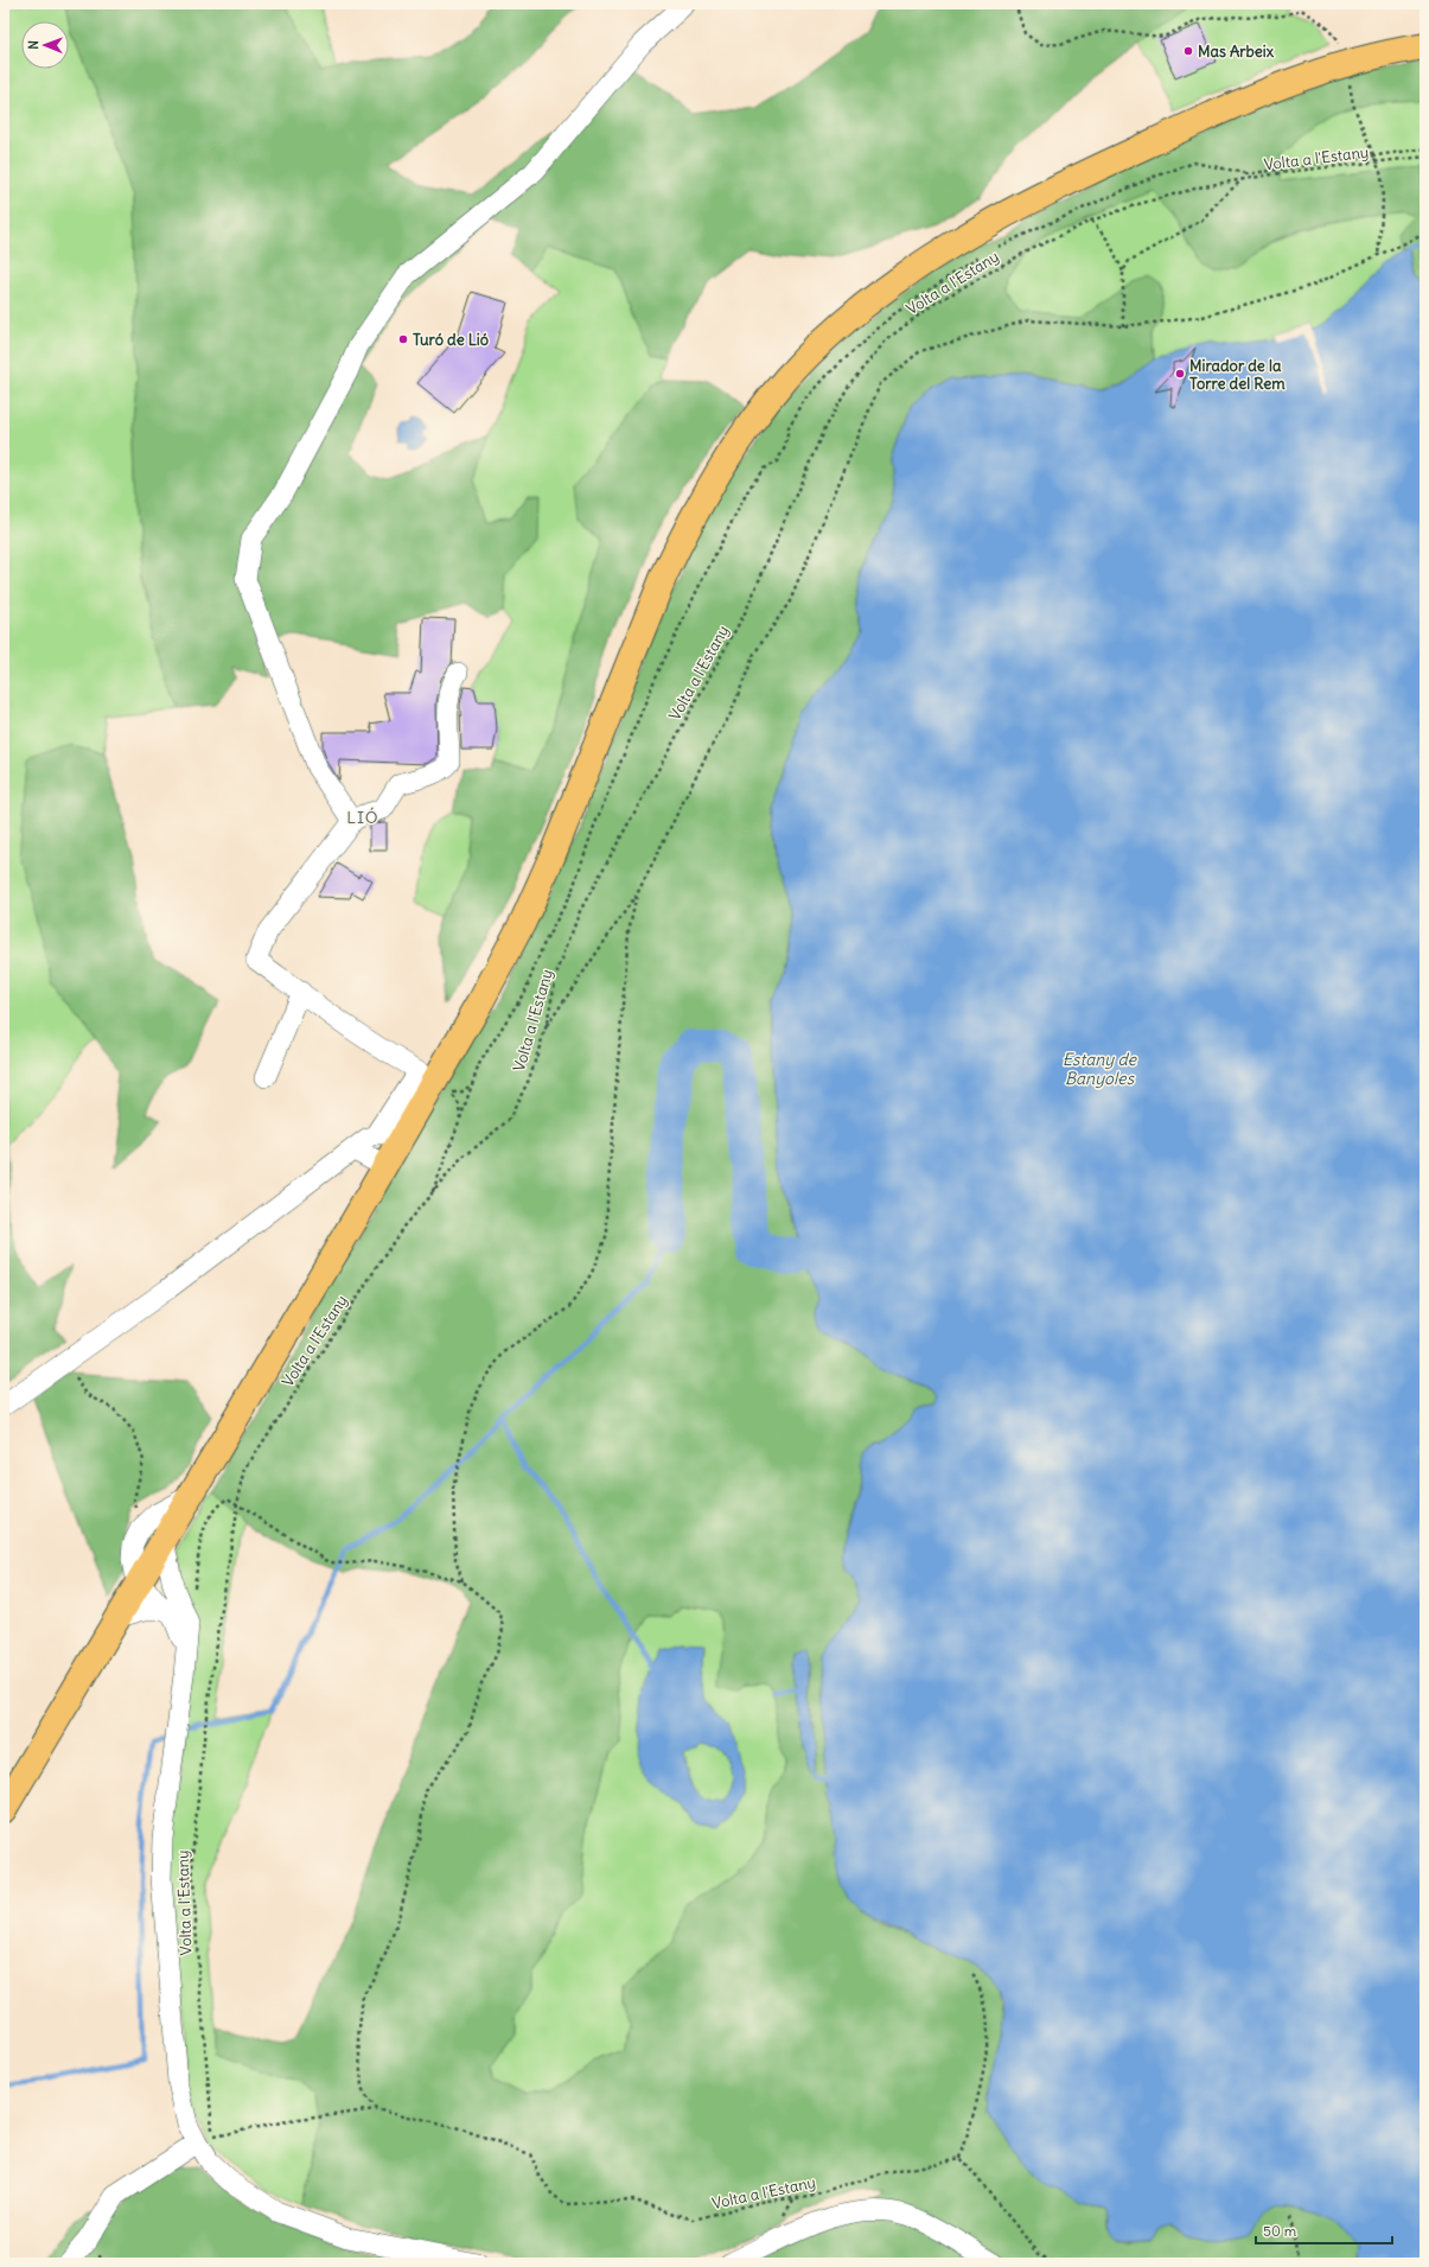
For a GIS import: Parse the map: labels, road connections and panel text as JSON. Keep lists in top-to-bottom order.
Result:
{
  "streets": {
    "path": ["Volta a l'Estany"]
  },
  "districts": ["LIÓ"],
  "water": ["Estany de Banyoles"],
  "places": ["Mas Arbeix", "Turó de Lió", "Mirador de la Torre del Rem"],
  "scale_bar": "50 m",
  "north": "left"
}
